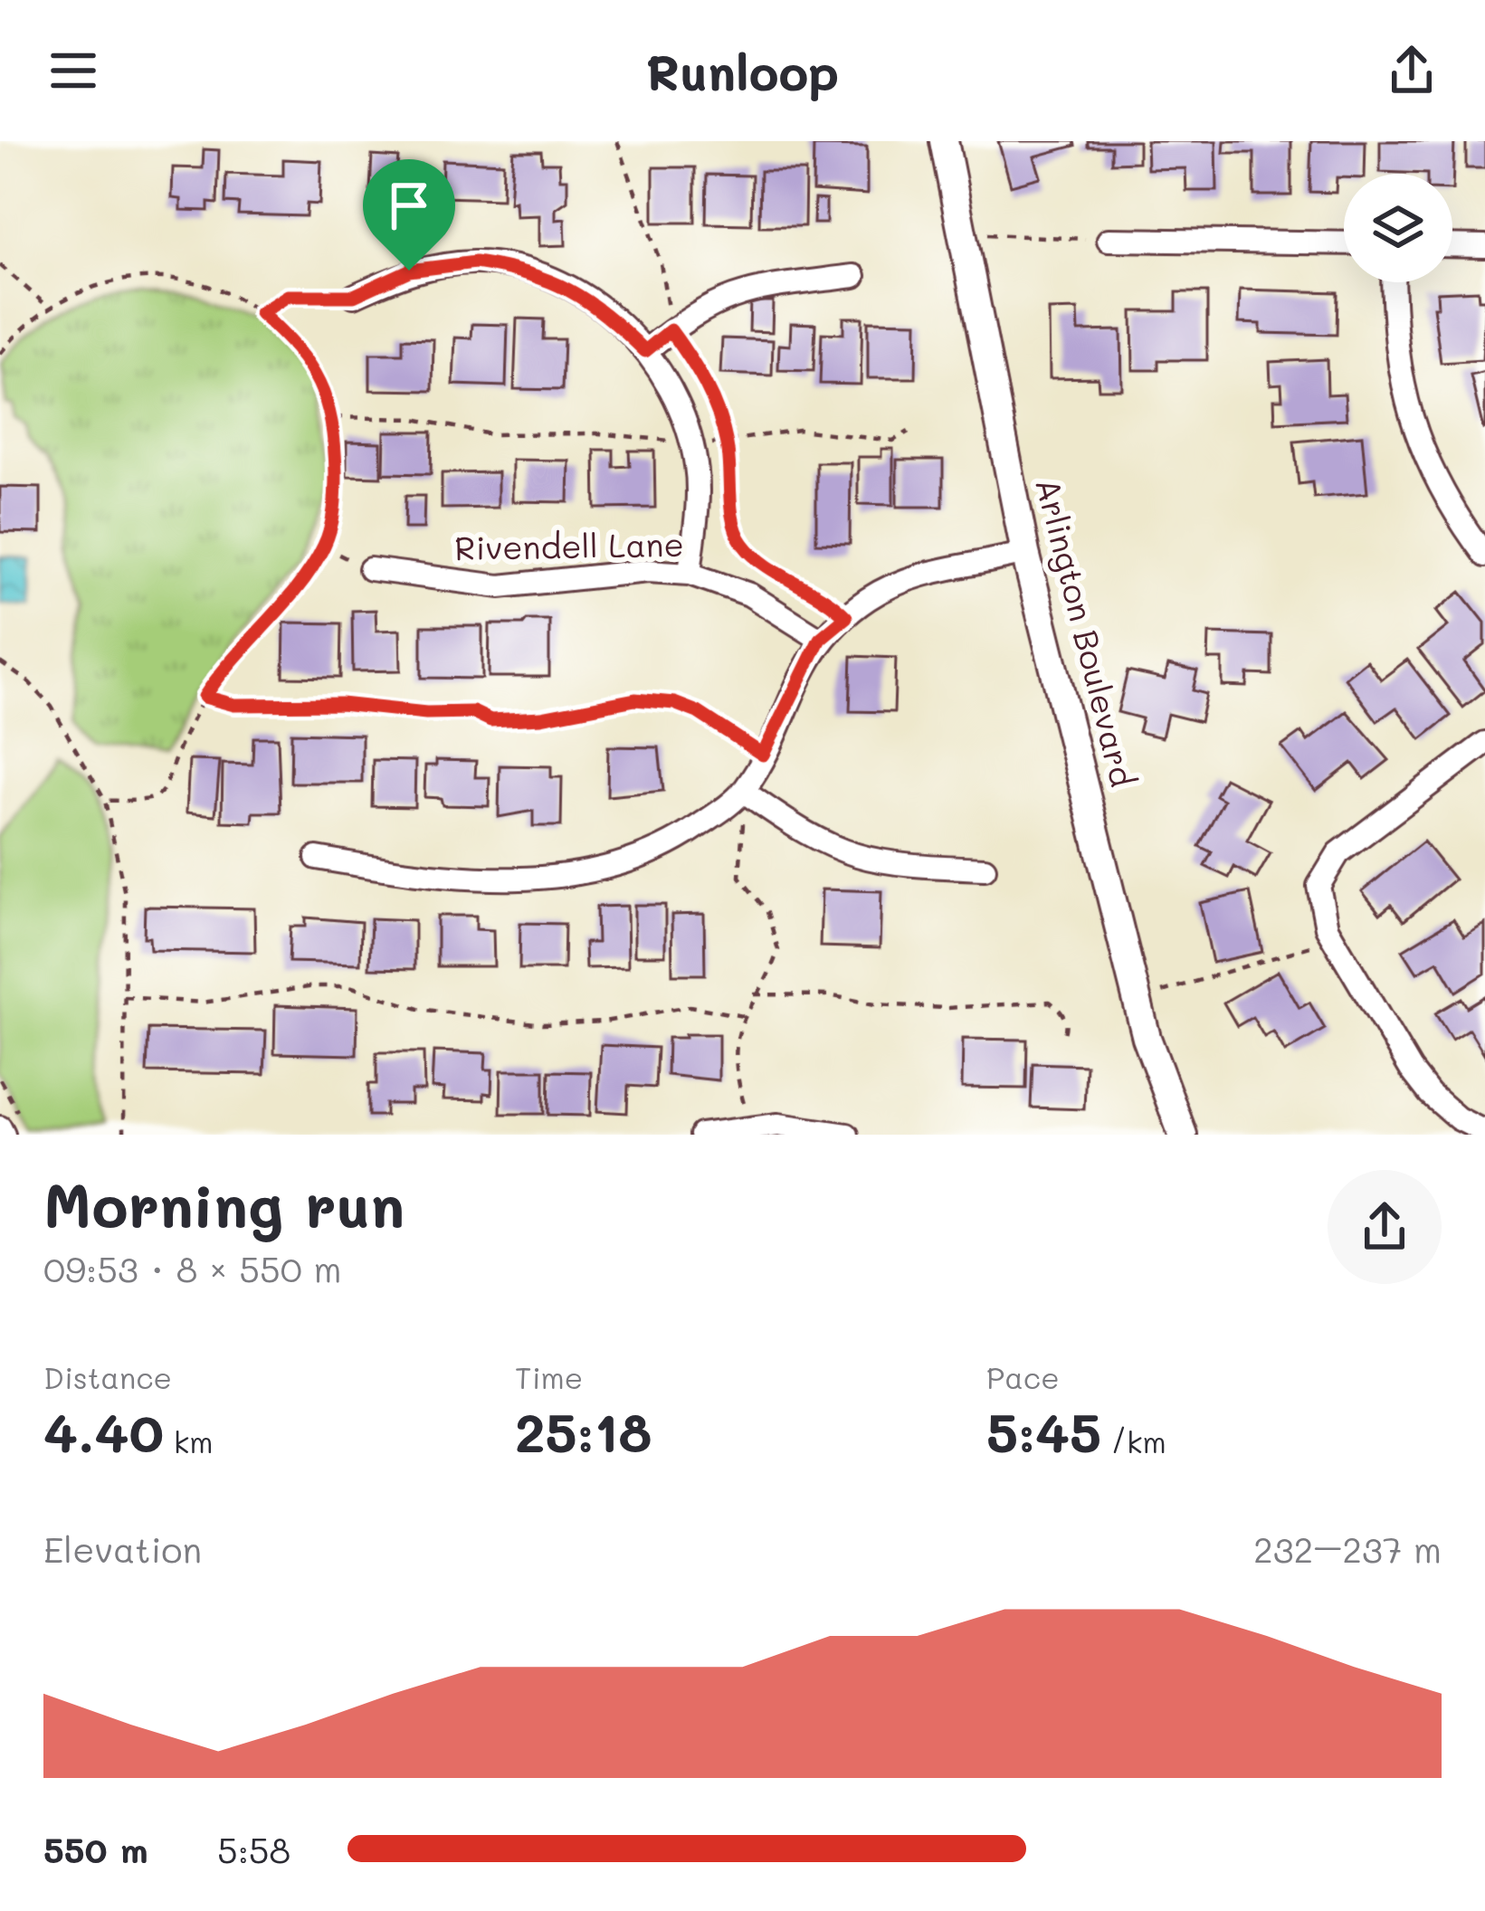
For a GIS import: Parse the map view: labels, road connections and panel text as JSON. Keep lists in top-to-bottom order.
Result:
{
  "streets": {
    "street": ["Rivendell Lane", "Arlington Boulevard"]
  },
  "page": {
    "header": "Runloop",
    "heading": ["Morning run", "09:53 · 8 × 550 m"],
    "stats": [
      ["Distance", "4.40 km"],
      ["Time", "25:18"],
      ["Pace", "5:45 /km"]
    ],
    "chart": ["Elevation", "232–237 m"],
    "list": [
      {
        "name": "550 m",
        "note": "5:58"
      }
    ]
  }
}
